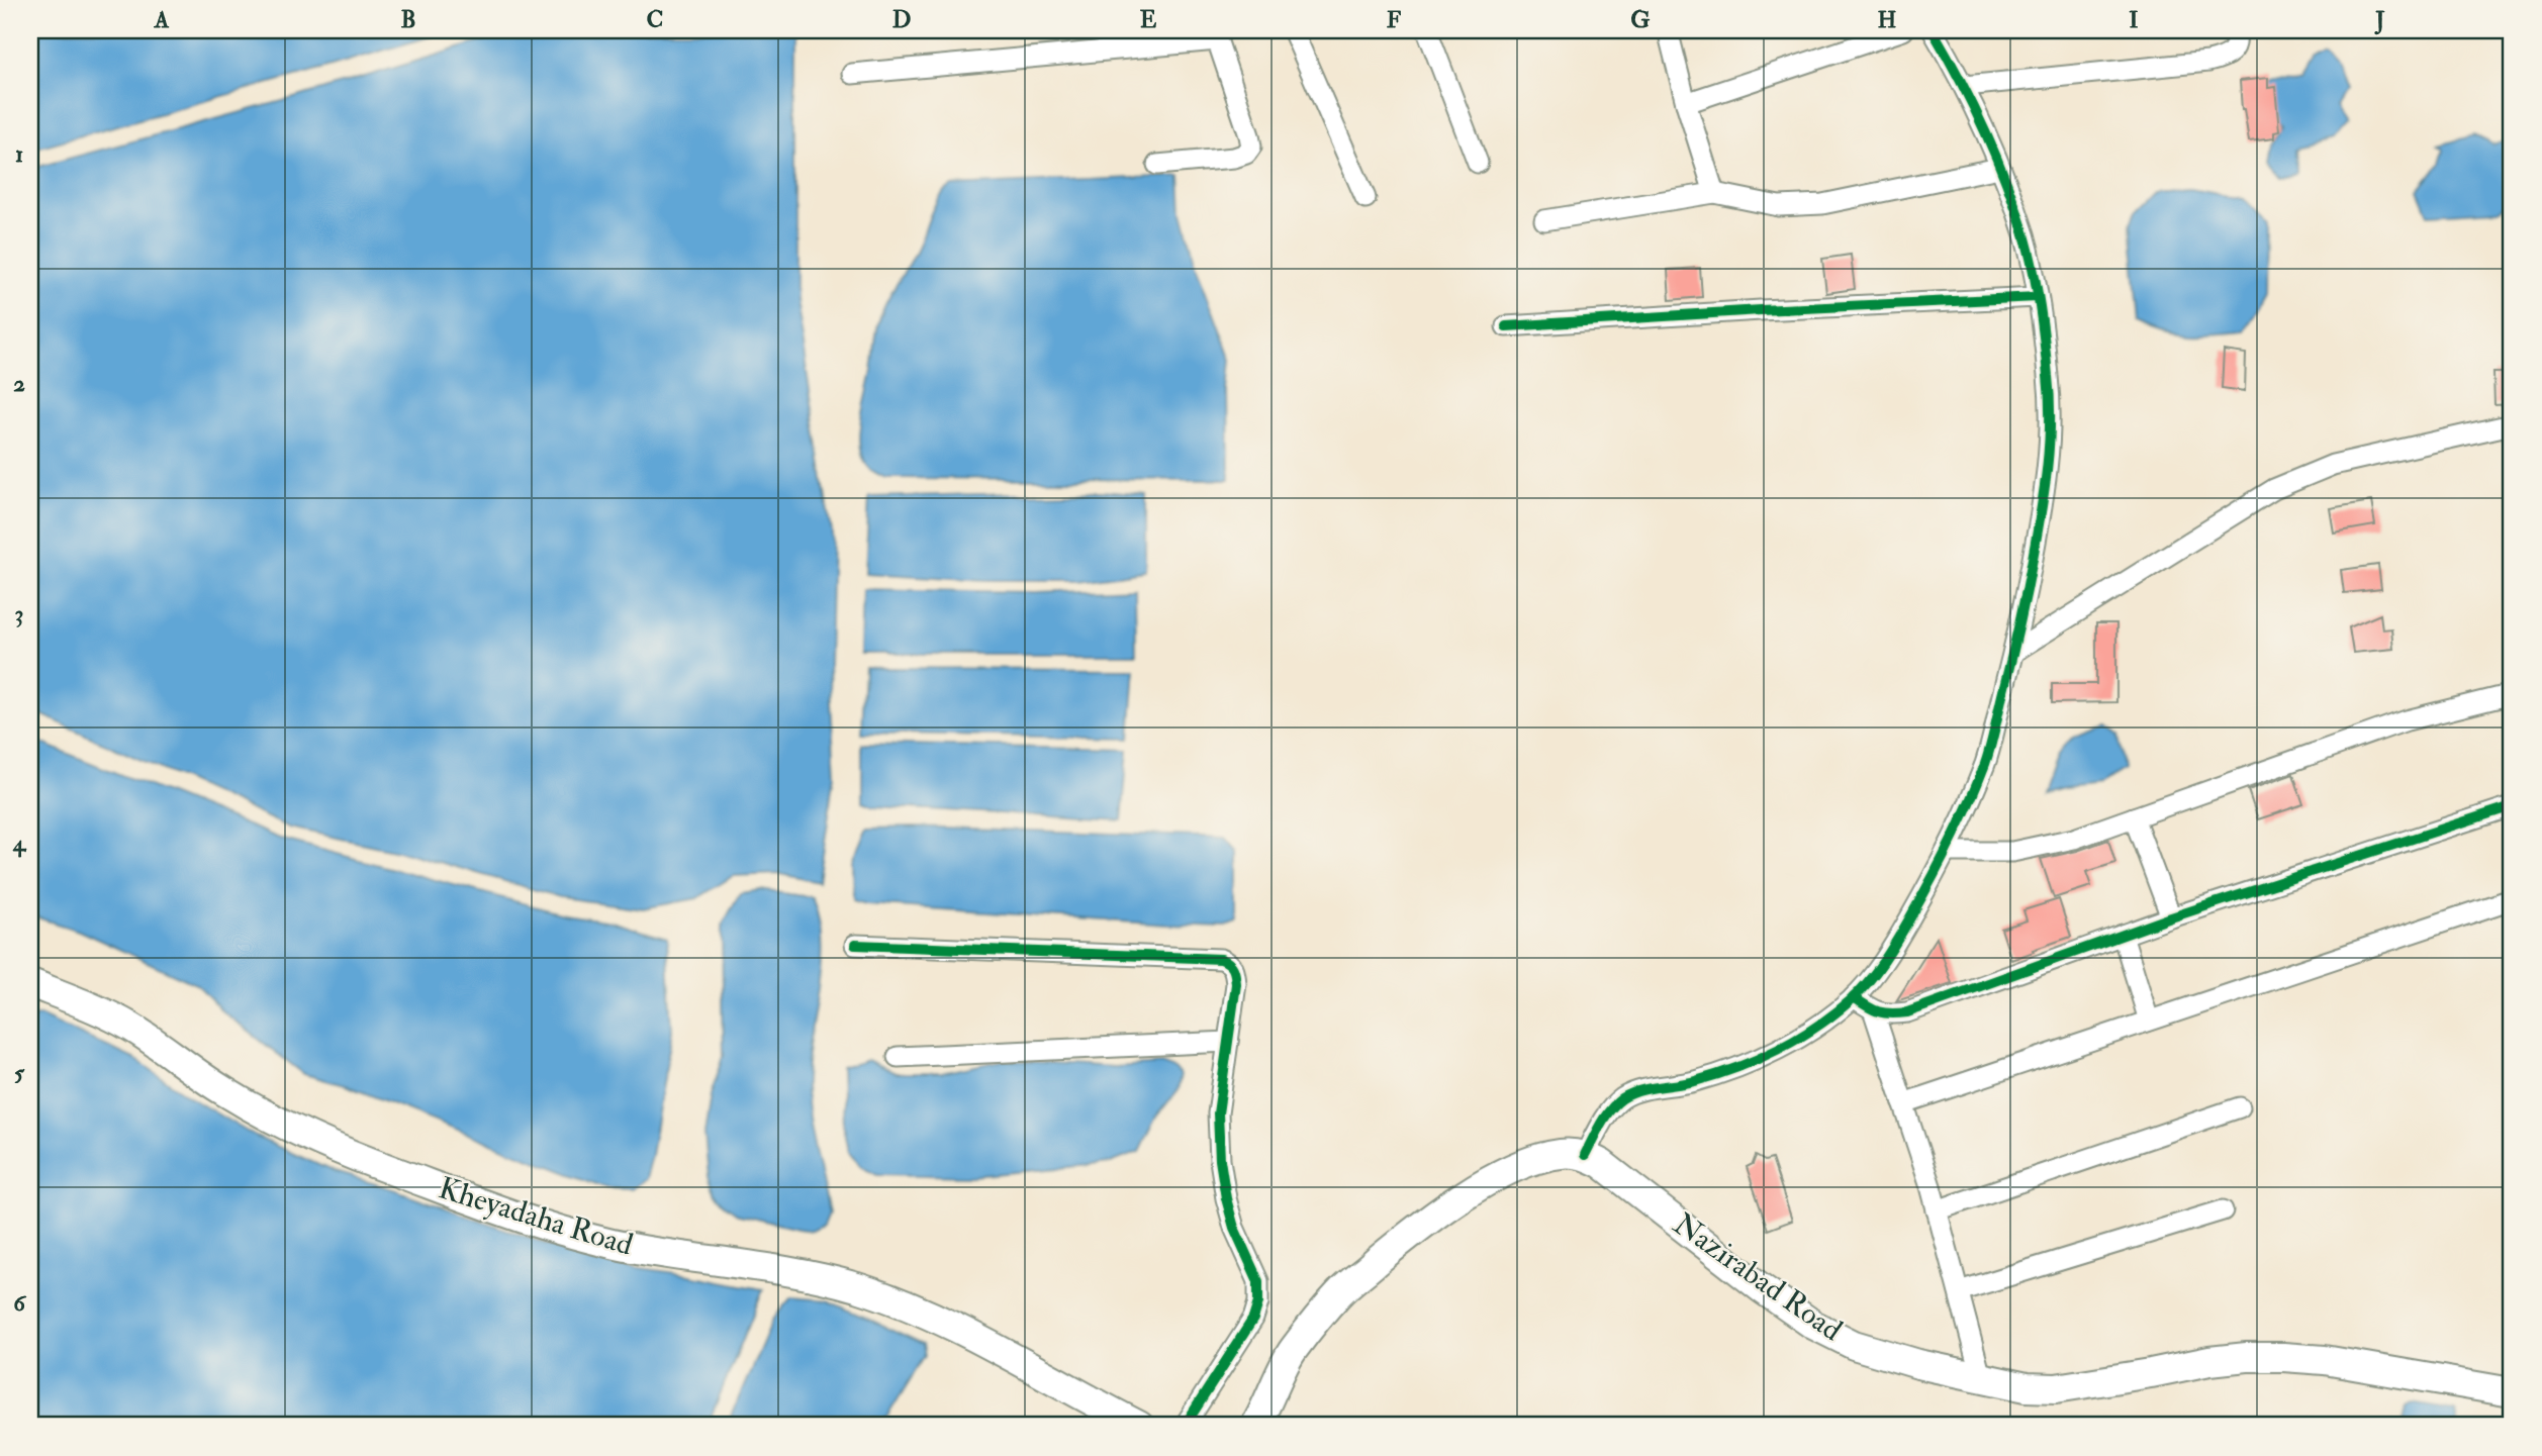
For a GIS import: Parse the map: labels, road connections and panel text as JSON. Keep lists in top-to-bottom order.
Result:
{
  "streets": {
    "main road": ["Kheyadaha Road", "Nazirabad Road"]
  },
  "grid": {
    "columns": [
      "A",
      "B",
      "C",
      "D",
      "E",
      "F",
      "G",
      "H",
      "I",
      "J"
    ],
    "rows": [
      "1",
      "2",
      "3",
      "4",
      "5",
      "6"
    ]
  }
}
